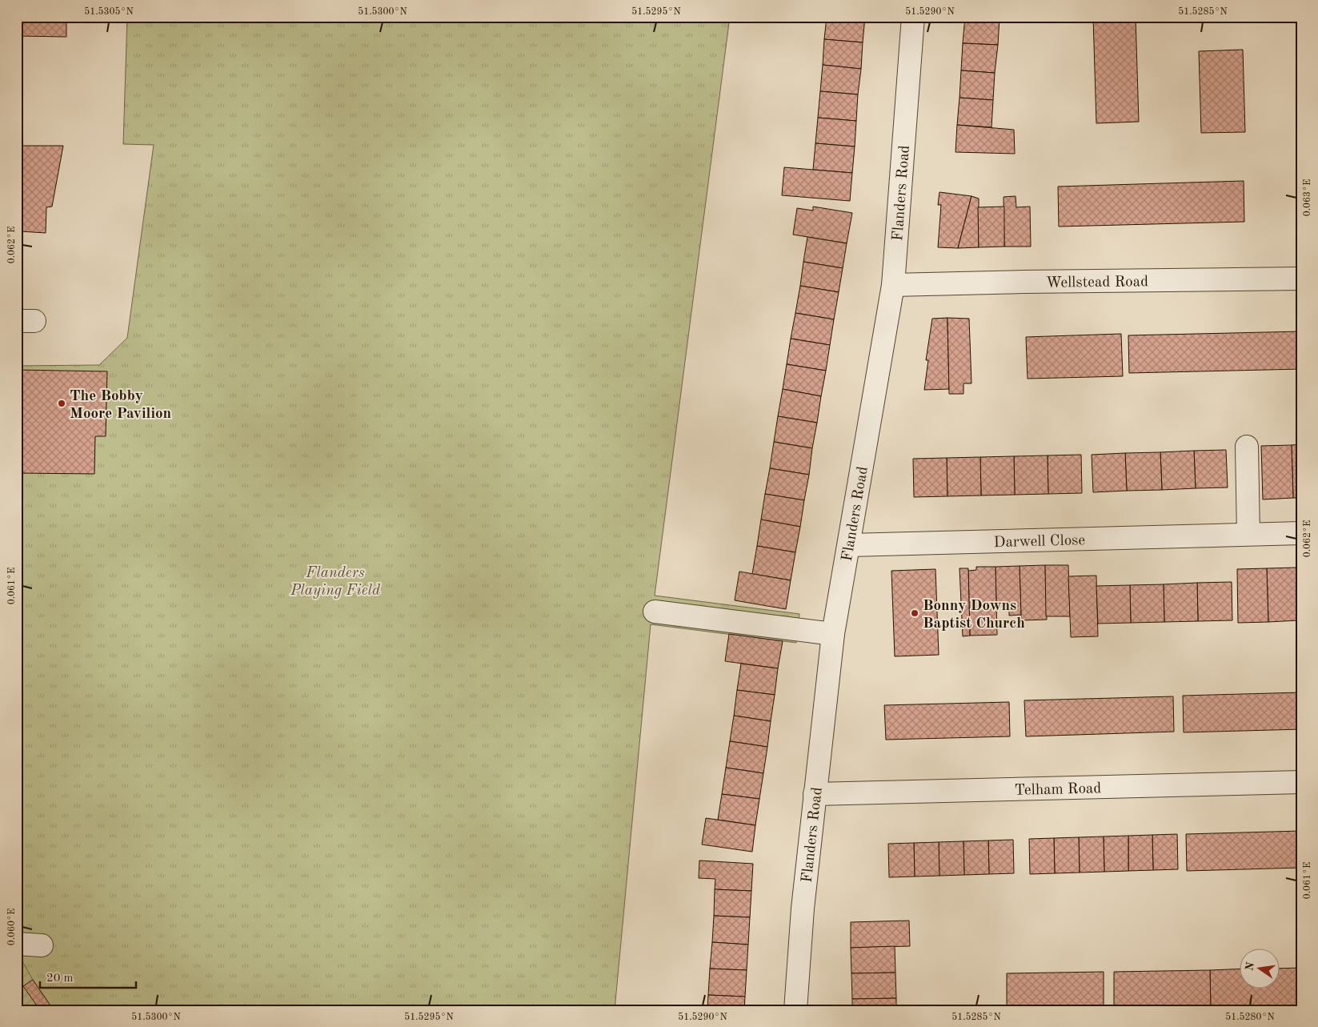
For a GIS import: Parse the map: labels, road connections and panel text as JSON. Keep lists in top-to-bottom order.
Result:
{
  "streets": {
    "street": [
      "Flanders Road",
      "Wellstead Road",
      "Darwell Close",
      "Telham Road"
    ]
  },
  "crossings": [
    ["Flanders Road", "Wellstead Road"],
    ["Flanders Road", "Darwell Close"],
    ["Flanders Road", "Telham Road"]
  ],
  "parks": ["Flanders Playing Field"],
  "places": ["The Bobby Moore Pavilion", "Bonny Downs Baptist Church"],
  "scale_bar": "20 m",
  "north": "left",
  "coordinates": [
    "51.5305°N",
    "51.5300°N",
    "51.5295°N",
    "51.5290°N",
    "51.5285°N",
    "0.063°E",
    "0.062°E",
    "0.061°E",
    "0.060°E",
    "51.5280°N"
  ]
}
